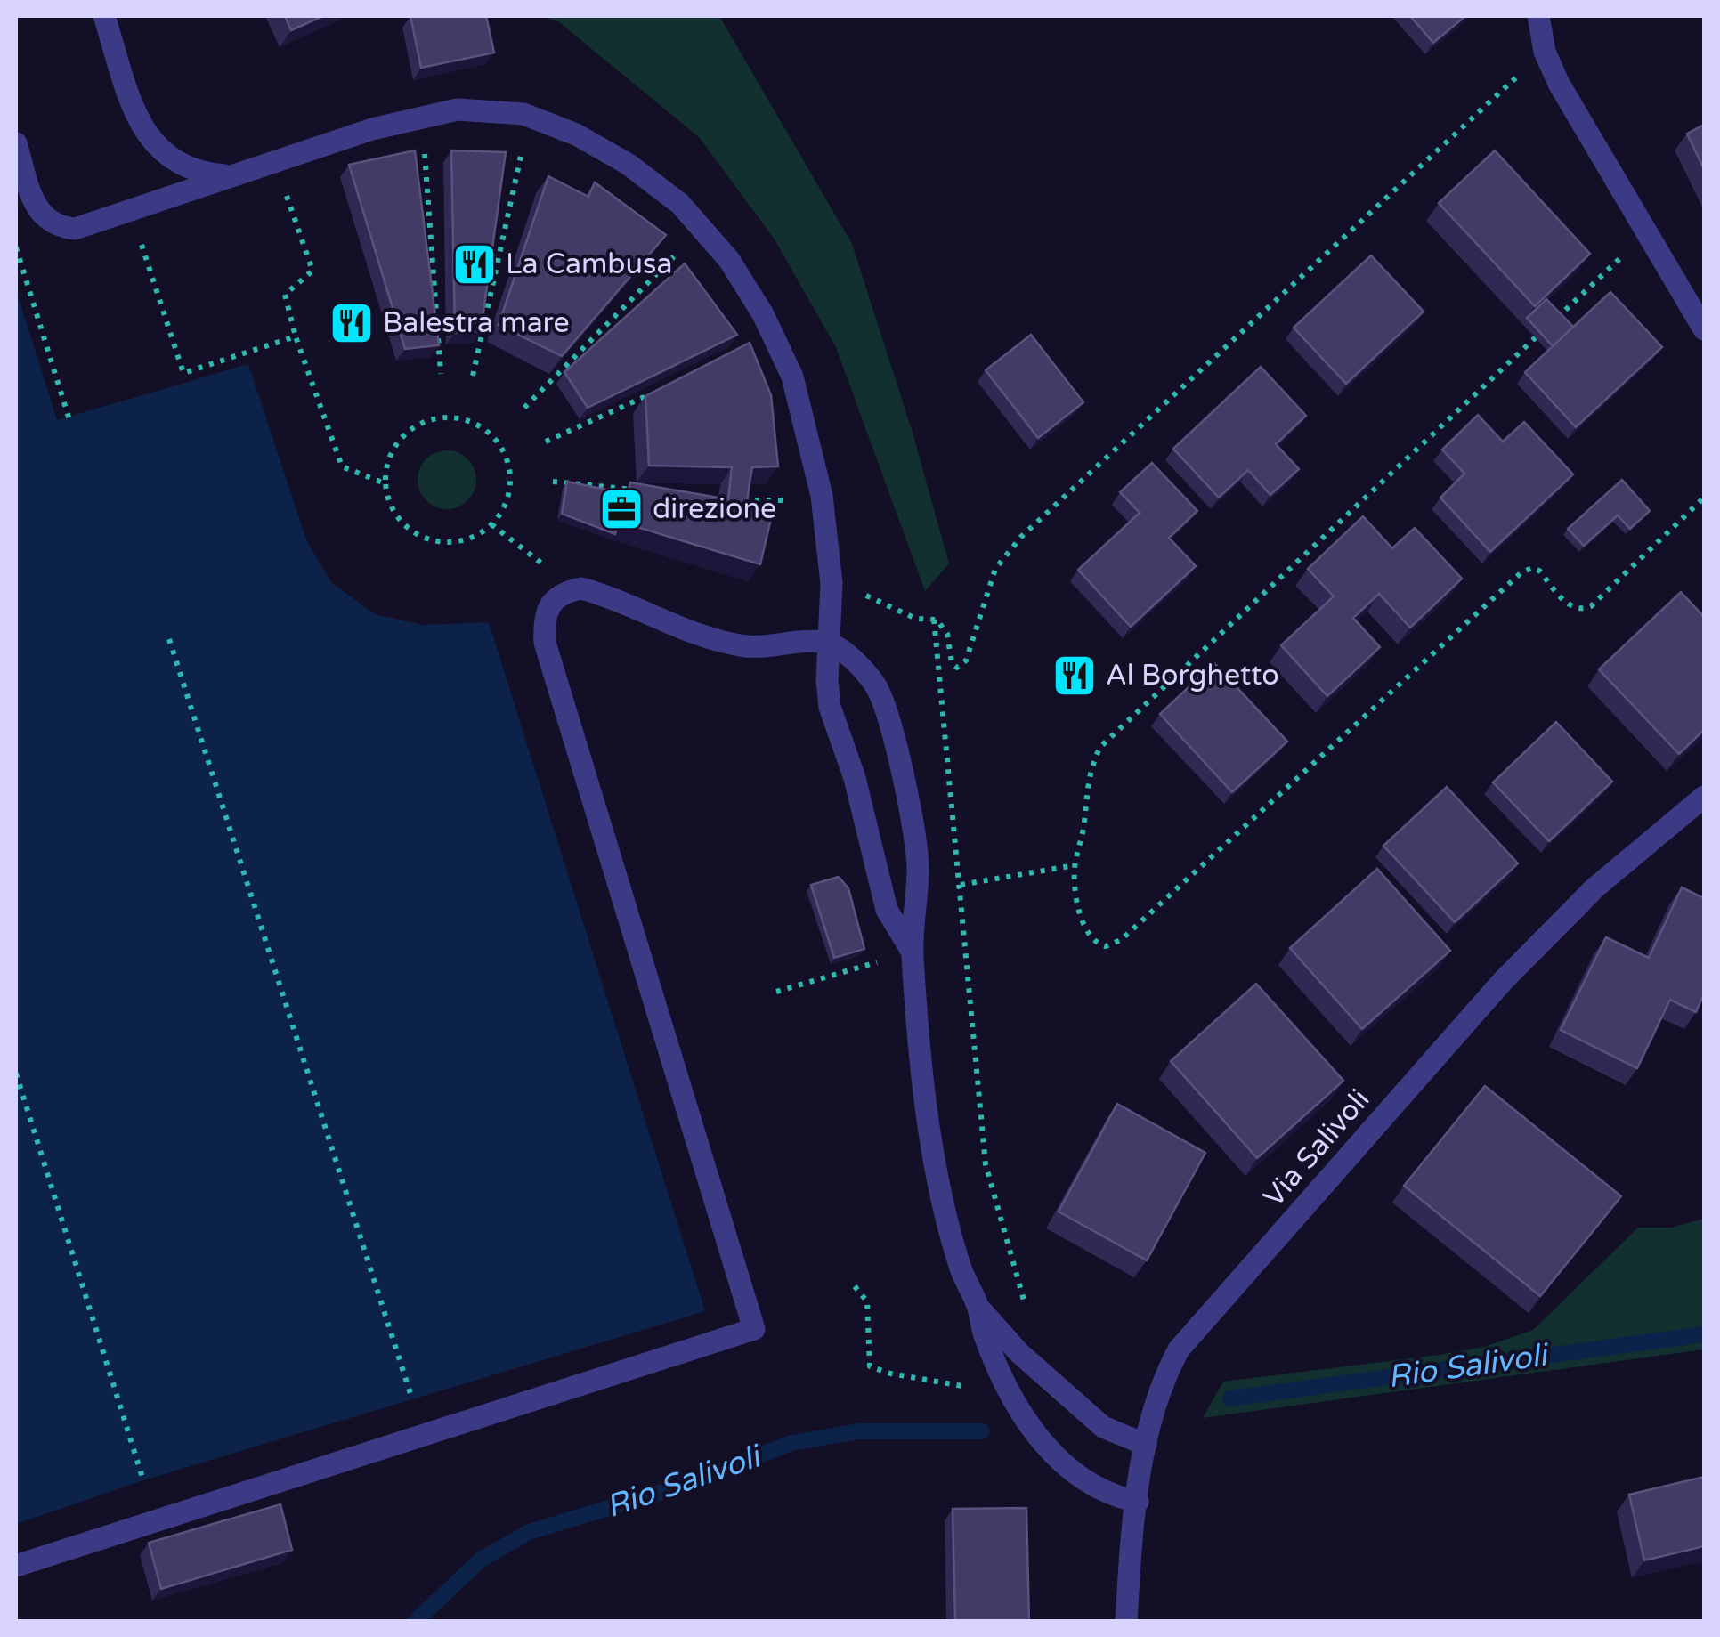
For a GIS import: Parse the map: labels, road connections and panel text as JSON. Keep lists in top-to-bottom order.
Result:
{
  "streets": {
    "street": ["Via Salivoli"]
  },
  "water": ["Rio Salivoli"],
  "places": {
    "restaurant": ["La Cambusa", "Balestra mare", "Al Borghetto"],
    "office": ["direzione"]
  }
}
